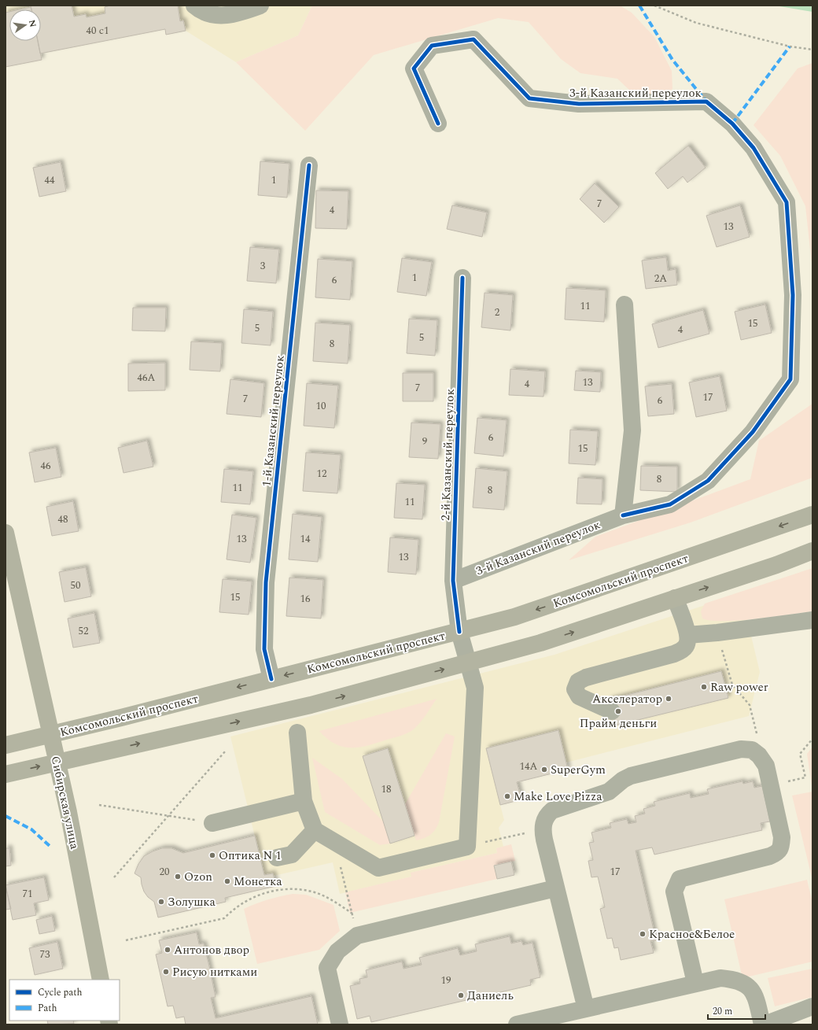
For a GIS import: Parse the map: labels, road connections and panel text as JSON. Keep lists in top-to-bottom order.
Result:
{
  "streets": {
    "main road": ["Комсомольский проспект", "Сибирская улица"],
    "street": ["3-й Казанский переулок", "1-й Казанский переулок", "2-й Казанский переулок"]
  },
  "crossings": [
    ["3-й Казанский переулок", "2-й Казанский переулок"],
    ["1-й Казанский переулок", "Комсомольский проспект"],
    ["2-й Казанский переулок", "Комсомольский проспект"],
    ["Комсомольский проспект", "Сибирская улица"]
  ],
  "places": [
    "Raw power",
    "Акселератор",
    "Прайм деньги",
    "SuperGym",
    "Make Love Pizza",
    "Оптика N 1",
    "Ozon",
    "Монетка",
    "Золушка",
    "Красное&Белое",
    "Антонов двор",
    "Рисую нитками",
    "Даниель"
  ],
  "house_numbers": [
    "40 с1",
    "44",
    "1",
    "7",
    "4",
    "13",
    "3",
    "1",
    "2А",
    "6",
    "11",
    "2",
    "15",
    "5",
    "4",
    "5",
    "8",
    "46А",
    "13",
    "4",
    "7",
    "17",
    "7",
    "6",
    "10",
    "6",
    "9",
    "15",
    "46",
    "12",
    "8",
    "11",
    "8",
    "11",
    "48",
    "13",
    "14",
    "13",
    "50",
    "15",
    "16",
    "52",
    "14А",
    "18",
    "20",
    "17",
    "71",
    "73",
    "19"
  ],
  "legend": ["Cycle path", "Path"],
  "scale_bar": "20 m",
  "north": "right"
}
